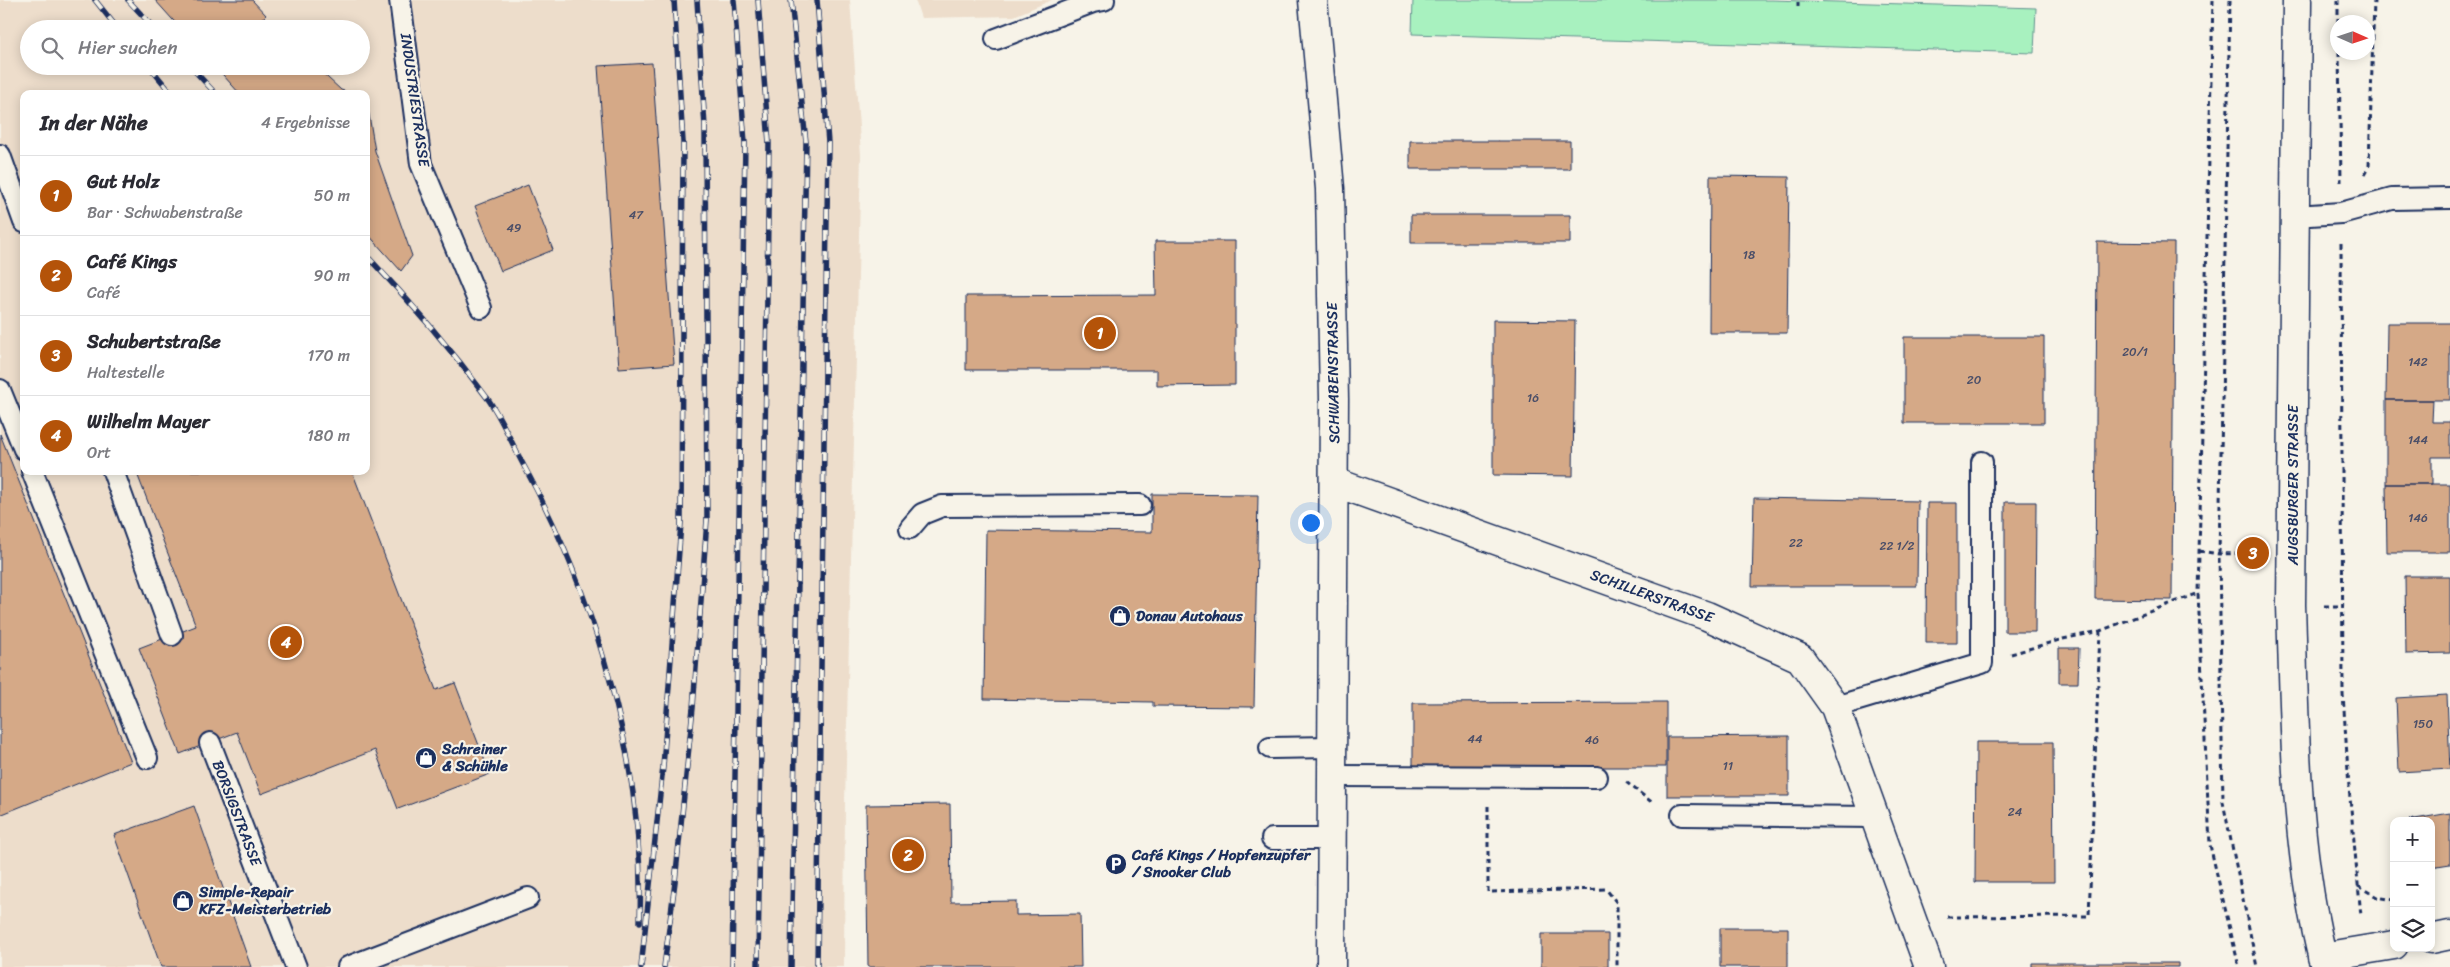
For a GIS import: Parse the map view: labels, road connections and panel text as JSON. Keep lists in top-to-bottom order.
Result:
{
  "streets": {
    "street": ["SCHWABENSTRASSE", "AUGSBURGER STRASSE", "SCHILLERSTRASSE"],
    "lane": ["INDUSTRIESTRASSE", "BORSIGSTRASSE"]
  },
  "crossings": [
    ["SCHWABENSTRASSE", "SCHILLERSTRASSE"]
  ],
  "places": {
    "shop": ["Donau Autohaus", "Schreiner & Schühle", "Simple-Repair KFZ-Meisterbetrieb"],
    "parking": ["Café Kings / Hopfenzupfer / Snooker Club"]
  },
  "house_numbers": [
    "47",
    "49",
    "18",
    "20/1",
    "142",
    "20",
    "16",
    "144",
    "146",
    "22",
    "22 1/2",
    "150",
    "44",
    "46",
    "11",
    "24"
  ],
  "north": "right",
  "page": {
    "search": "Hier suchen",
    "heading": ["In der Nähe", "4 Ergebnisse"],
    "list": [
      {
        "mark": "1",
        "name": "Gut Holz",
        "note": "Bar · Schwabenstraße",
        "value": "50 m"
      },
      {
        "mark": "2",
        "name": "Café Kings",
        "note": "Café",
        "value": "90 m"
      },
      {
        "mark": "3",
        "name": "Schubertstraße",
        "note": "Haltestelle",
        "value": "170 m"
      },
      {
        "mark": "4",
        "name": "Wilhelm Mayer",
        "note": "Ort",
        "value": "180 m"
      }
    ],
    "pins": [
      "1",
      "3",
      "4",
      "2"
    ],
    "map_buttons": ["+", "−"]
  }
}
